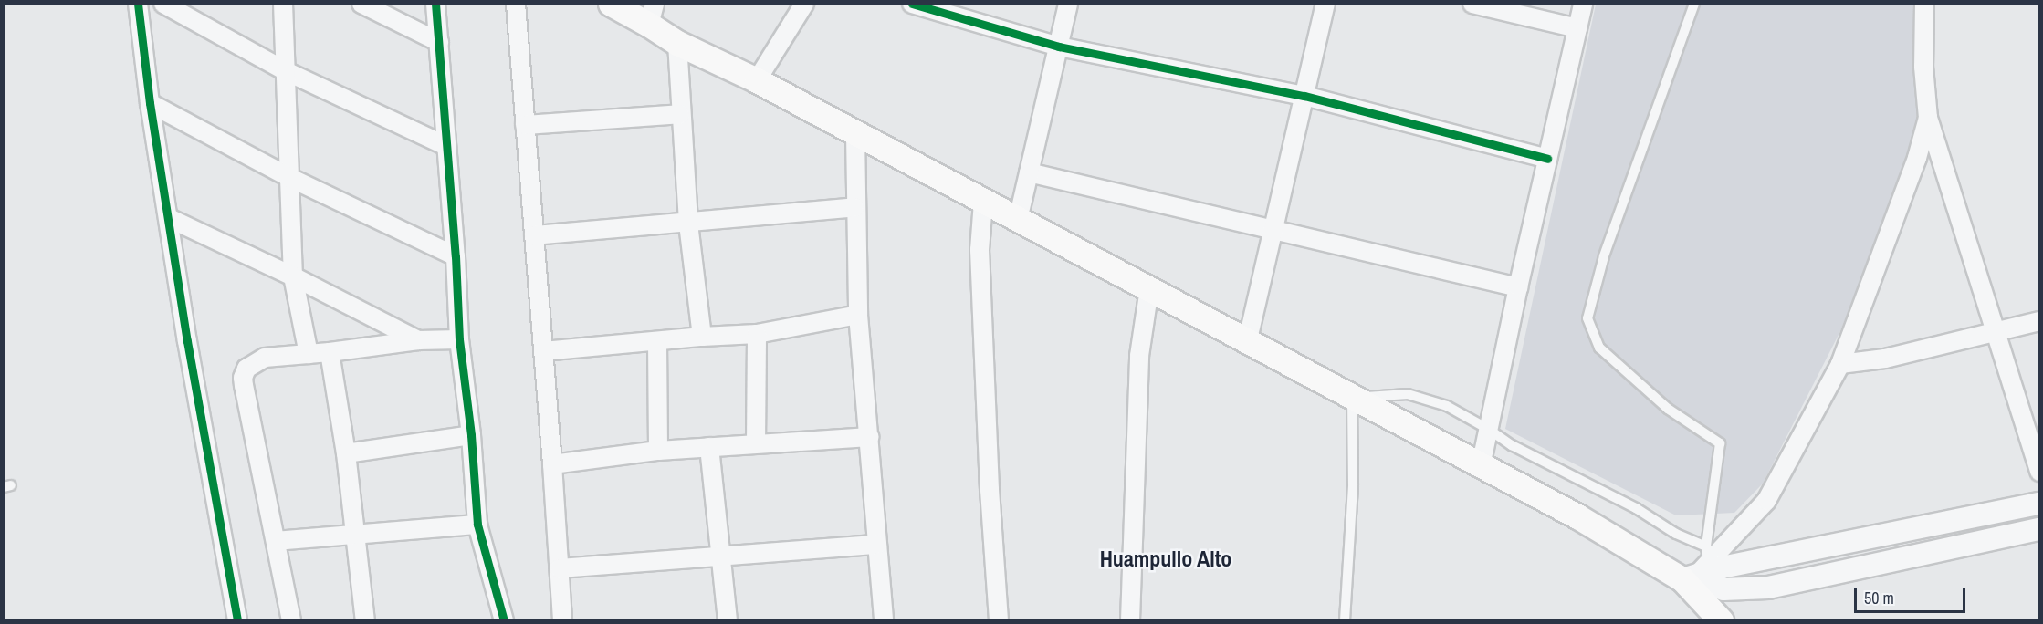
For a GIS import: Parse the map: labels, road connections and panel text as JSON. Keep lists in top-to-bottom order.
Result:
{
  "districts": ["Huampullo Alto"],
  "scale_bar": "50 m"
}
